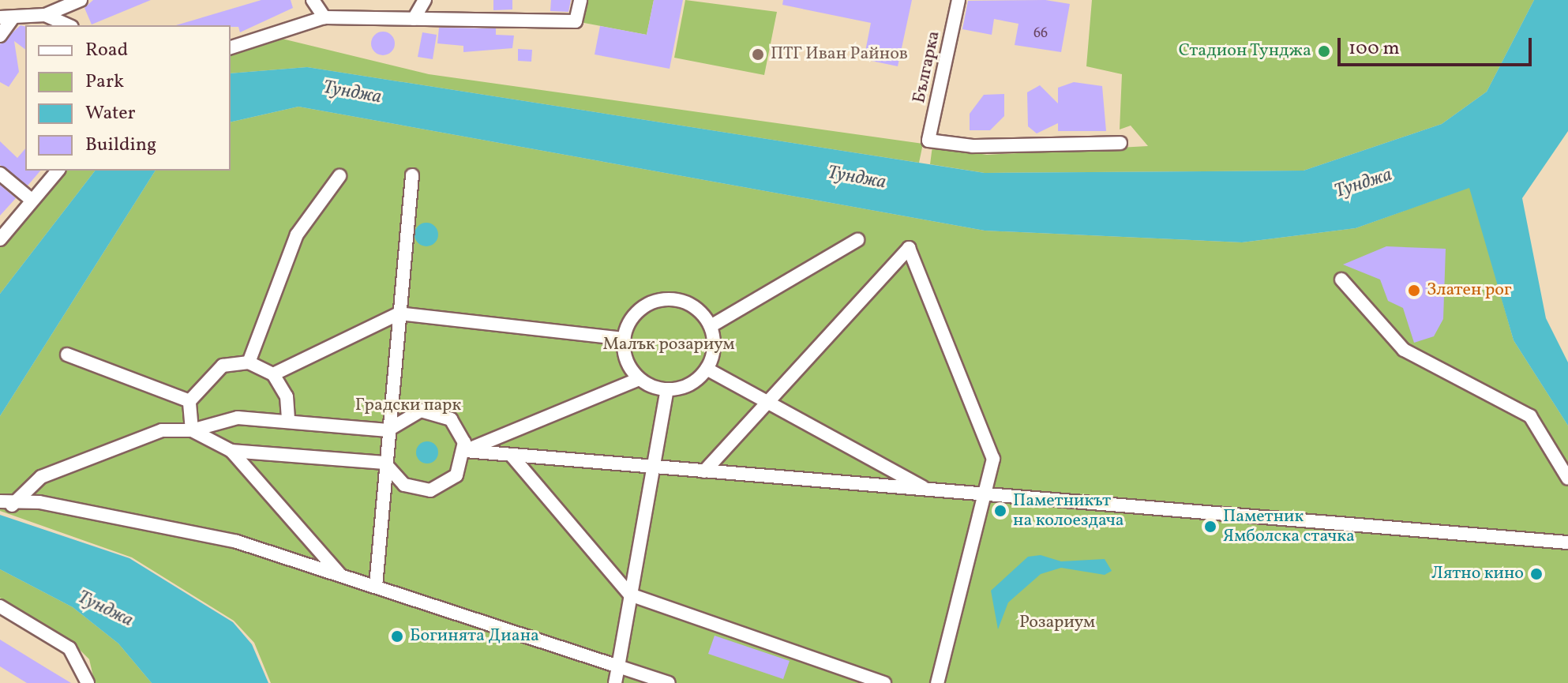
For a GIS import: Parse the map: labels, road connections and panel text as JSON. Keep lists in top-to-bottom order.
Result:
{
  "streets": {
    "street": ["Българка"]
  },
  "water": ["Тунджа"],
  "parks": ["Малък розариум", "Градски парк", "Розариум"],
  "places": [
    "Стадион Тунджа",
    "ПТГ Иван Райнов",
    "Златен рог",
    "Паметникът на колоездача",
    "Паметник Ямболска стачка",
    "Лятно кино",
    "Богинята Диана"
  ],
  "house_numbers": ["66"],
  "legend": [
    "Road",
    "Park",
    "Water",
    "Building"
  ],
  "scale_bar": "100 m"
}
